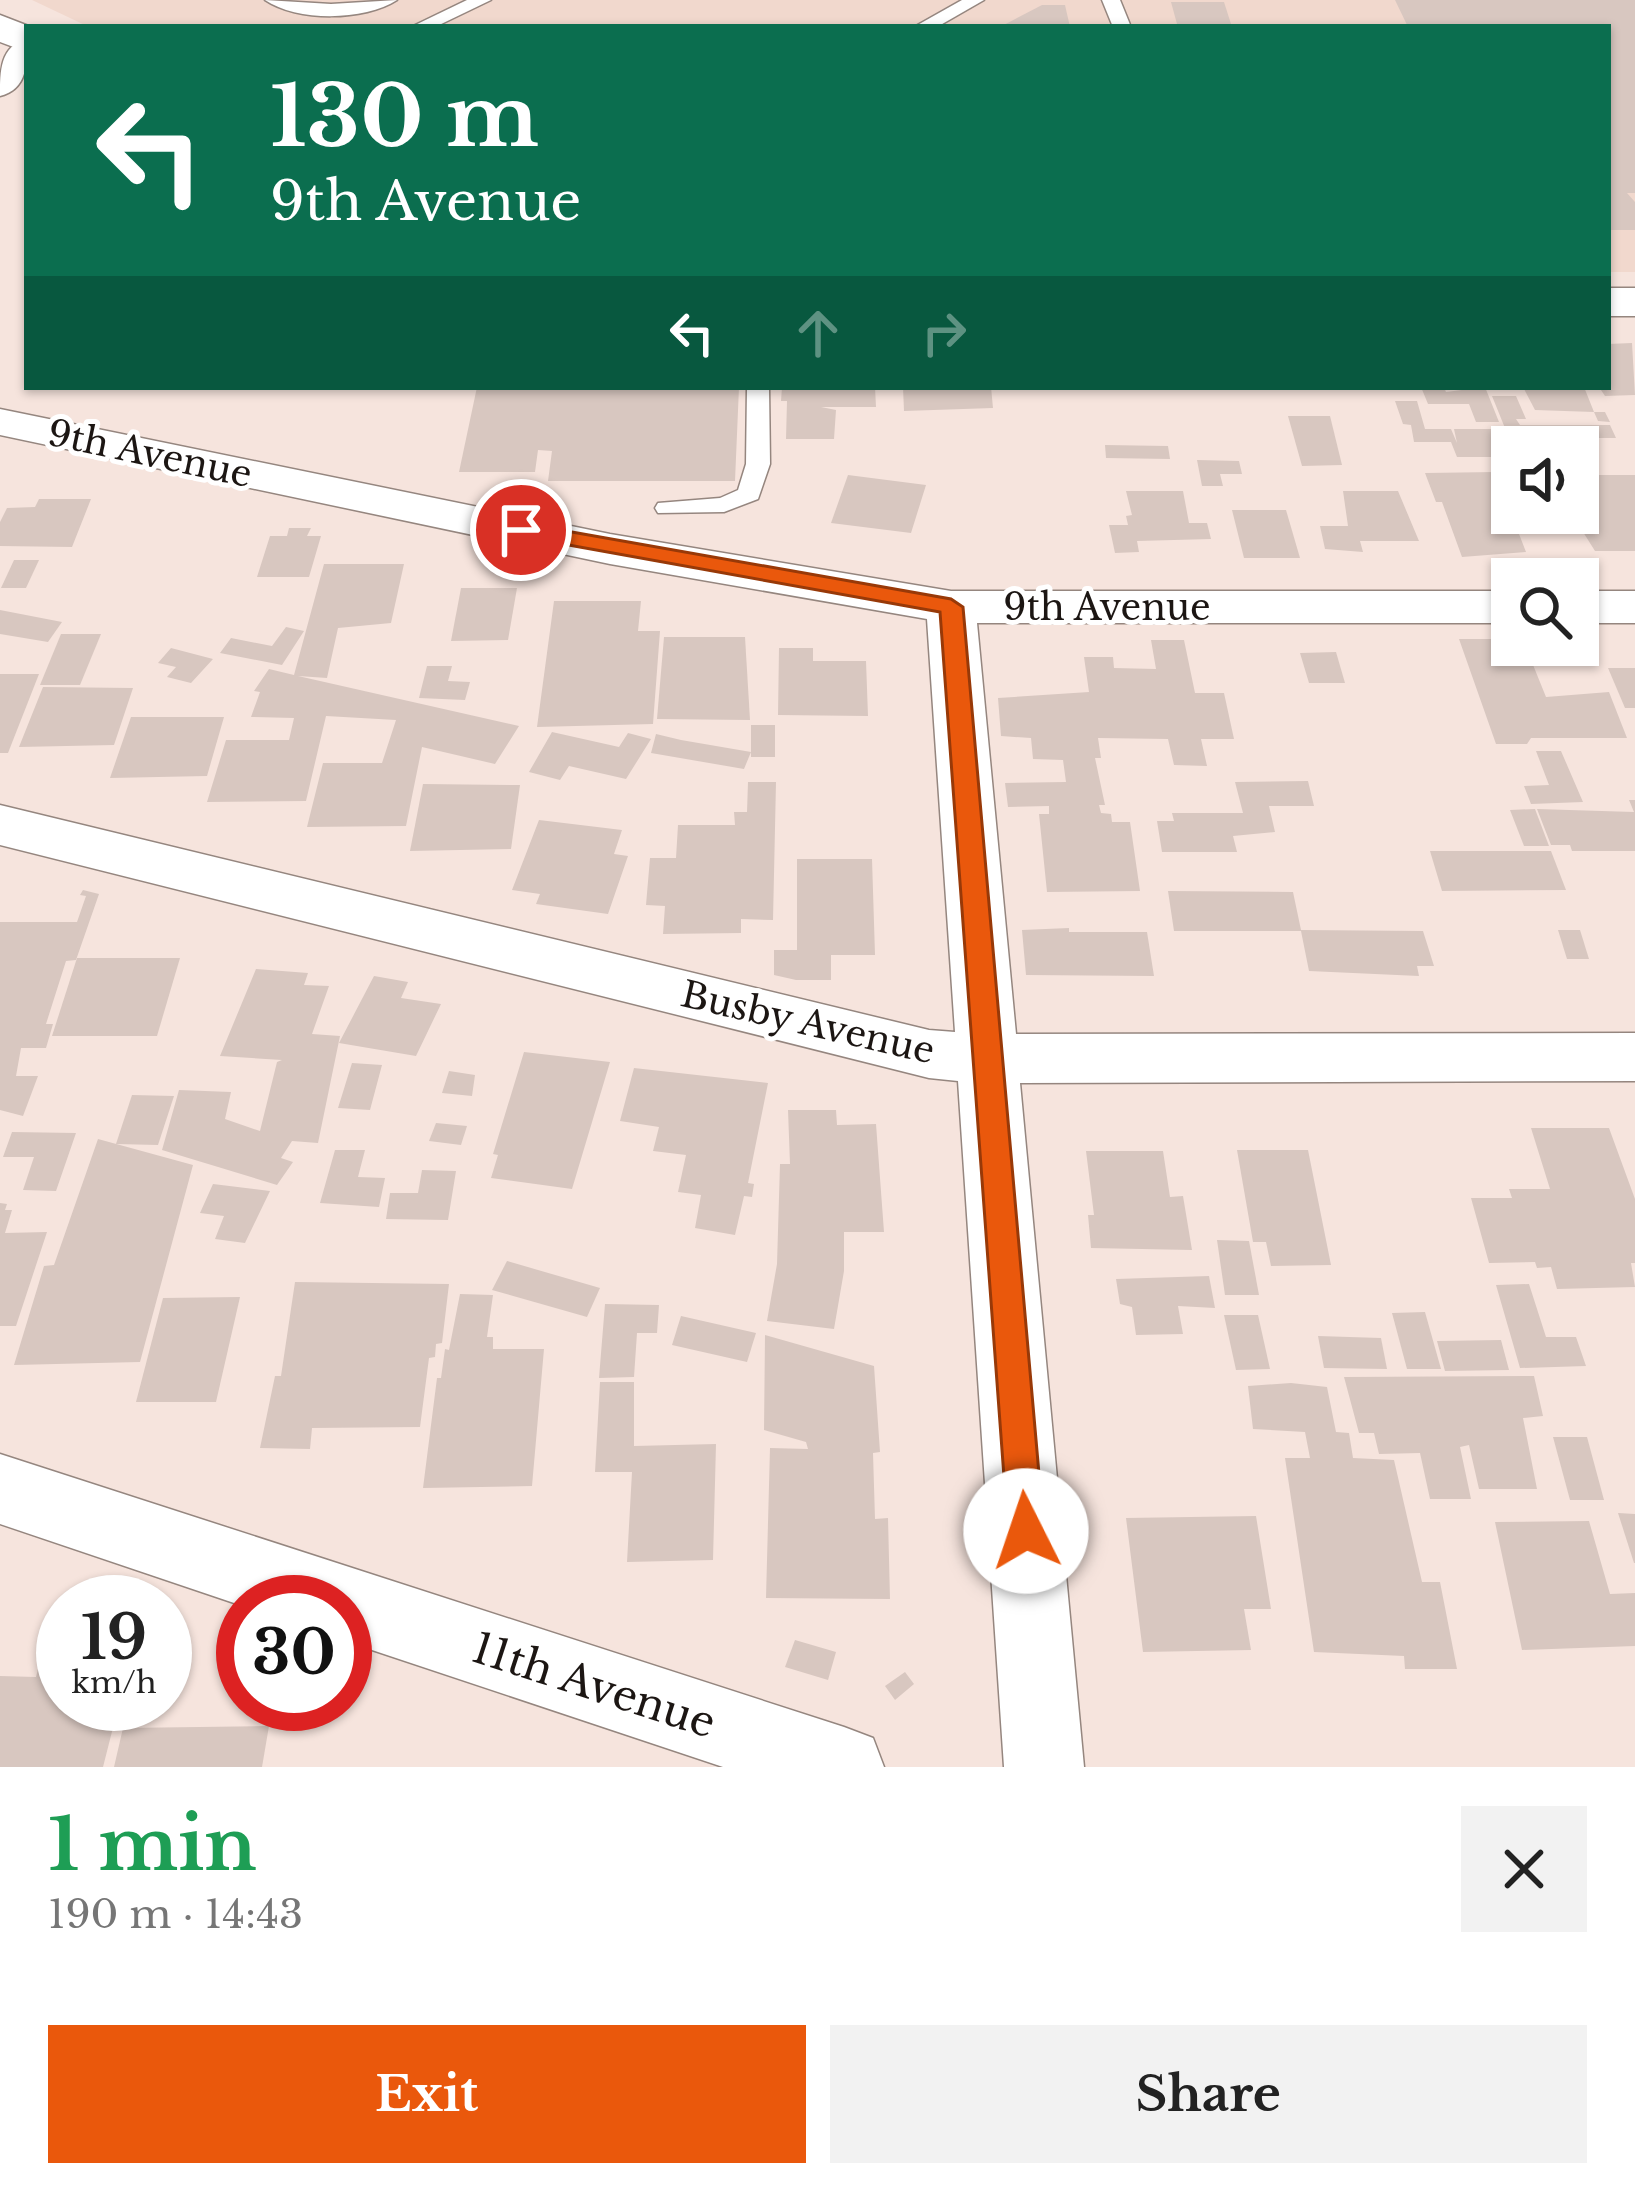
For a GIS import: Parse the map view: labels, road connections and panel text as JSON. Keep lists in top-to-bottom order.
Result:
{
  "streets": {
    "street": ["9th Avenue", "Busby Avenue", "11th Avenue"]
  },
  "page": {
    "turn": ["130 m", "9th Avenue"],
    "speed": "19 km/h",
    "limit": "30",
    "heading": ["1 min", "190 m · 14:43"],
    "buttons": ["Exit", "Share"]
  }
}
